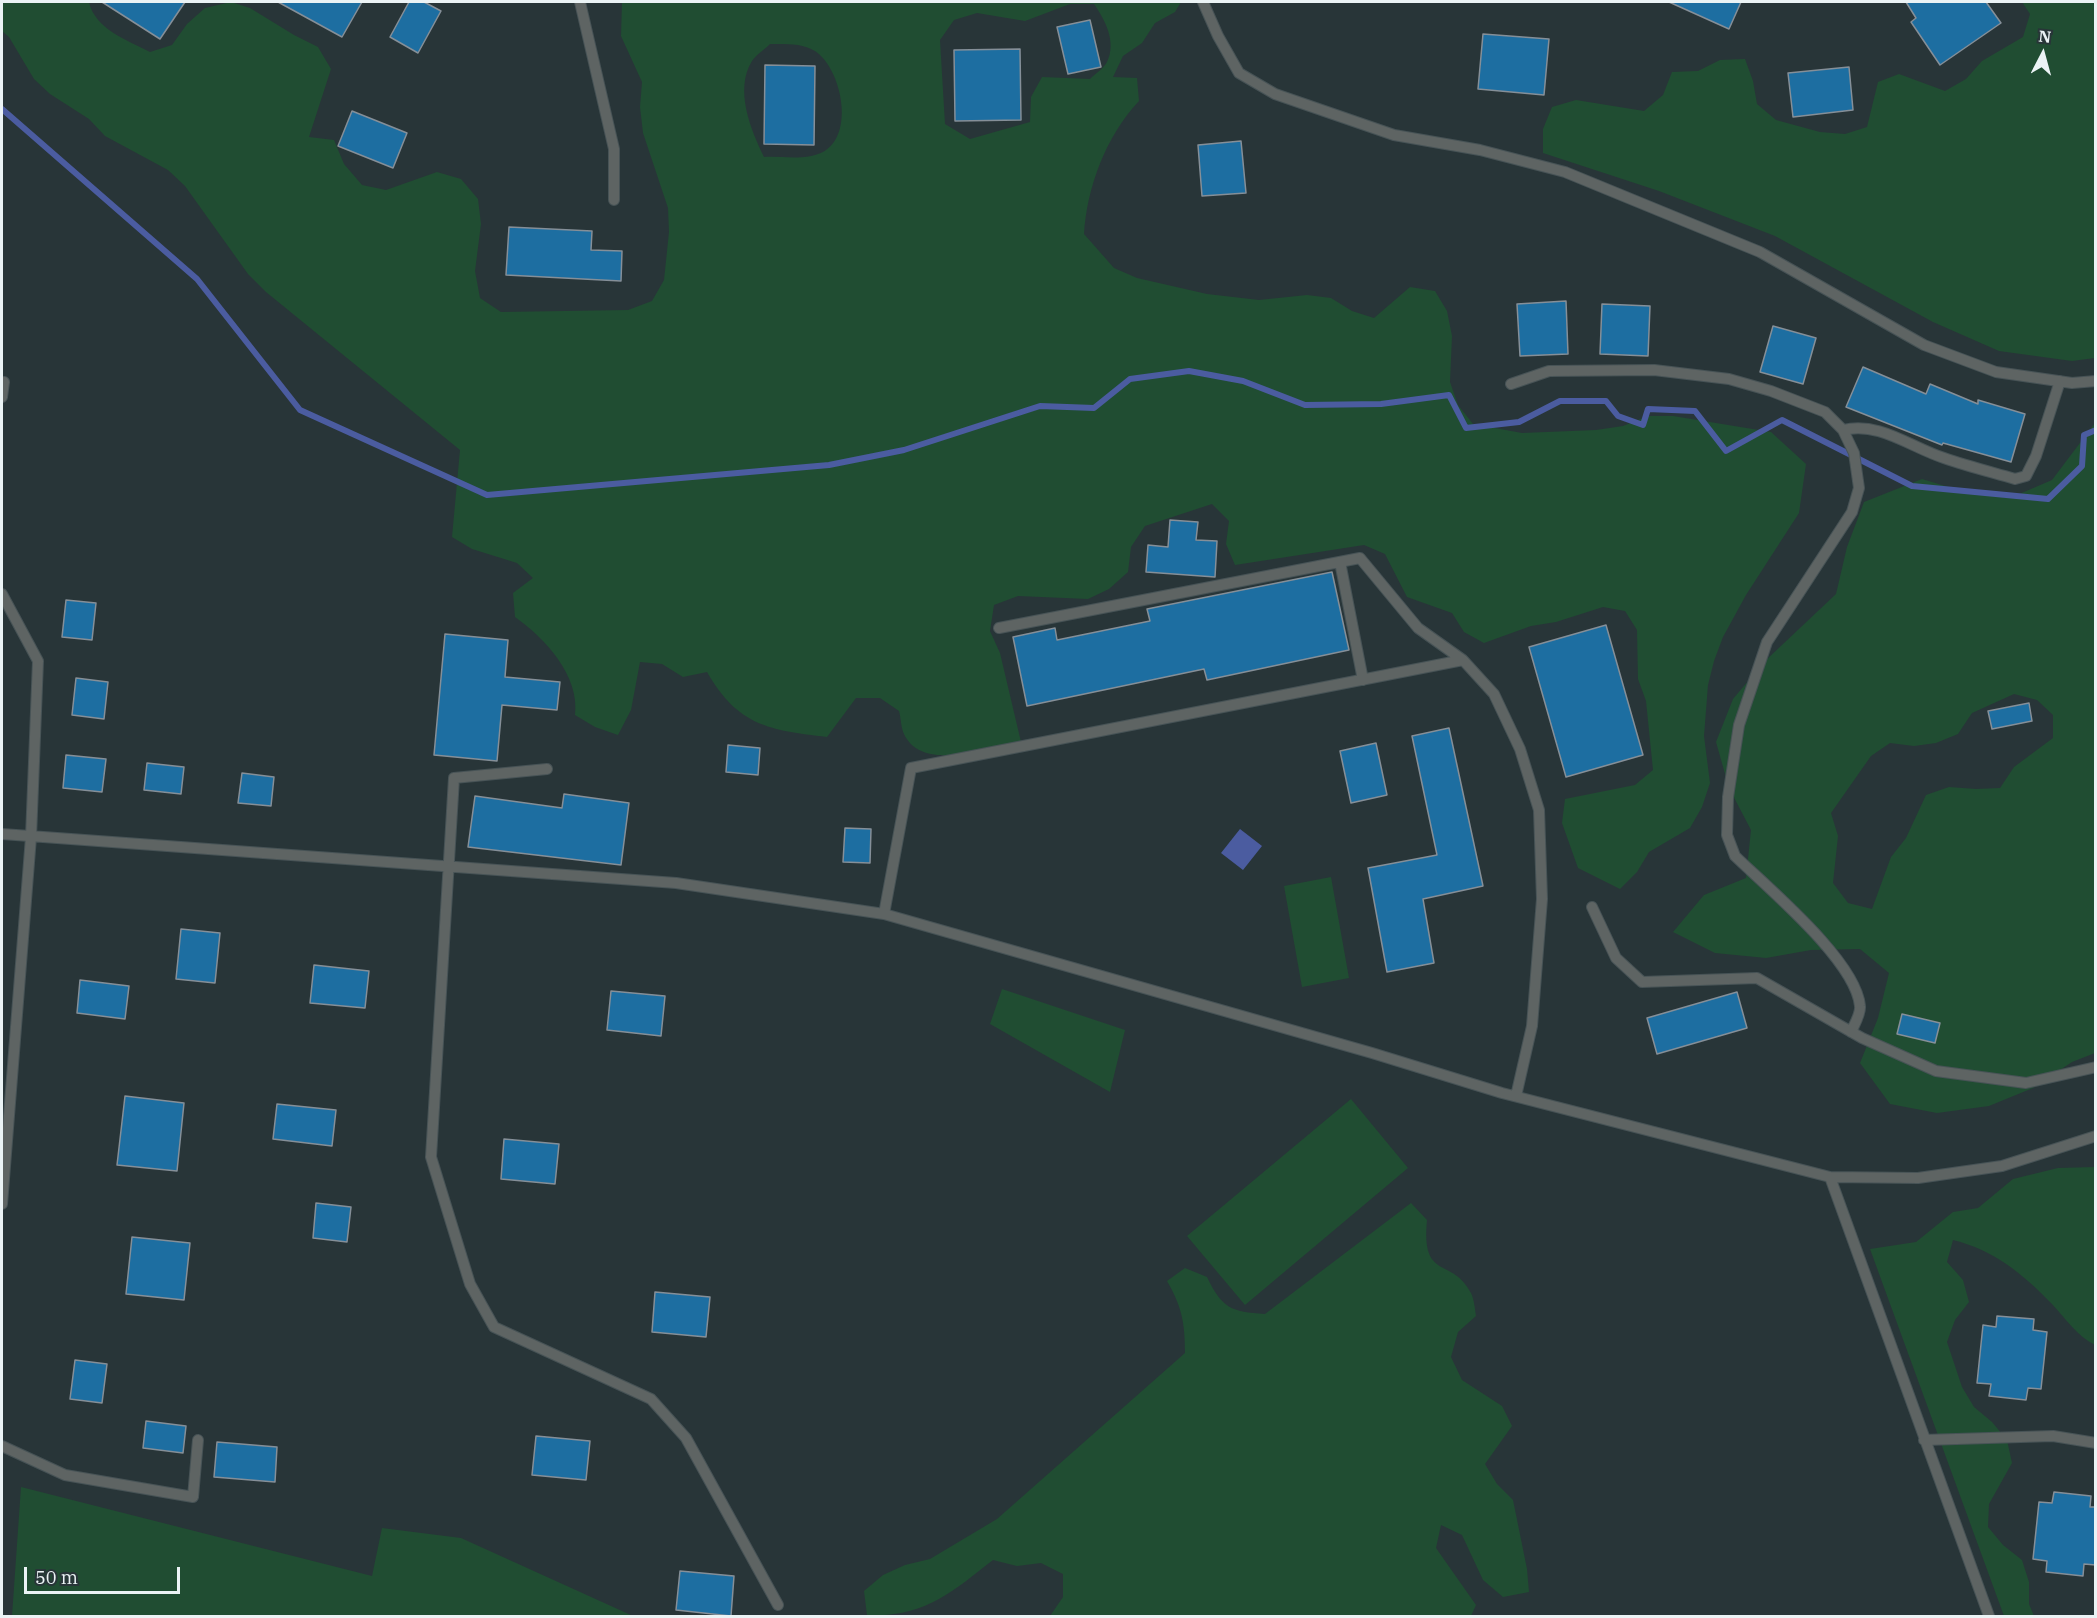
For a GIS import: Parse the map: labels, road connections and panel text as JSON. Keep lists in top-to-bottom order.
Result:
{
  "scale_bar": "50 m",
  "north": "top"
}
